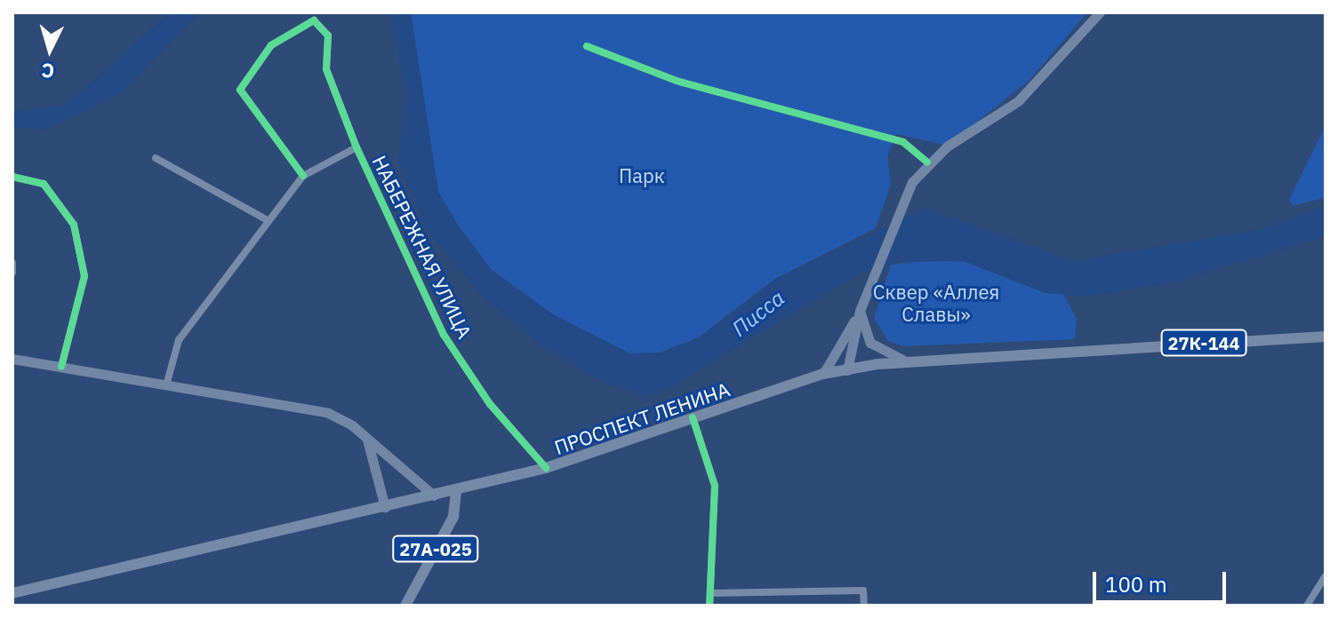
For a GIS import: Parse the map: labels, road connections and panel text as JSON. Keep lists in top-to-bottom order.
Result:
{
  "streets": {
    "main road": ["27К-144", "ПРОСПЕКТ ЛЕНИНА", "27А-025"],
    "street": ["НАБЕРЕЖНАЯ УЛИЦА"]
  },
  "crossings": [
    ["НАБЕРЕЖНАЯ УЛИЦА", "ПРОСПЕКТ ЛЕНИНА"],
    ["ПРОСПЕКТ ЛЕНИНА", "27А-025"]
  ],
  "water": ["Писса"],
  "parks": ["Парк", "Сквер «Аллея Славы»"],
  "scale_bar": "100 m",
  "north": "bottom"
}
